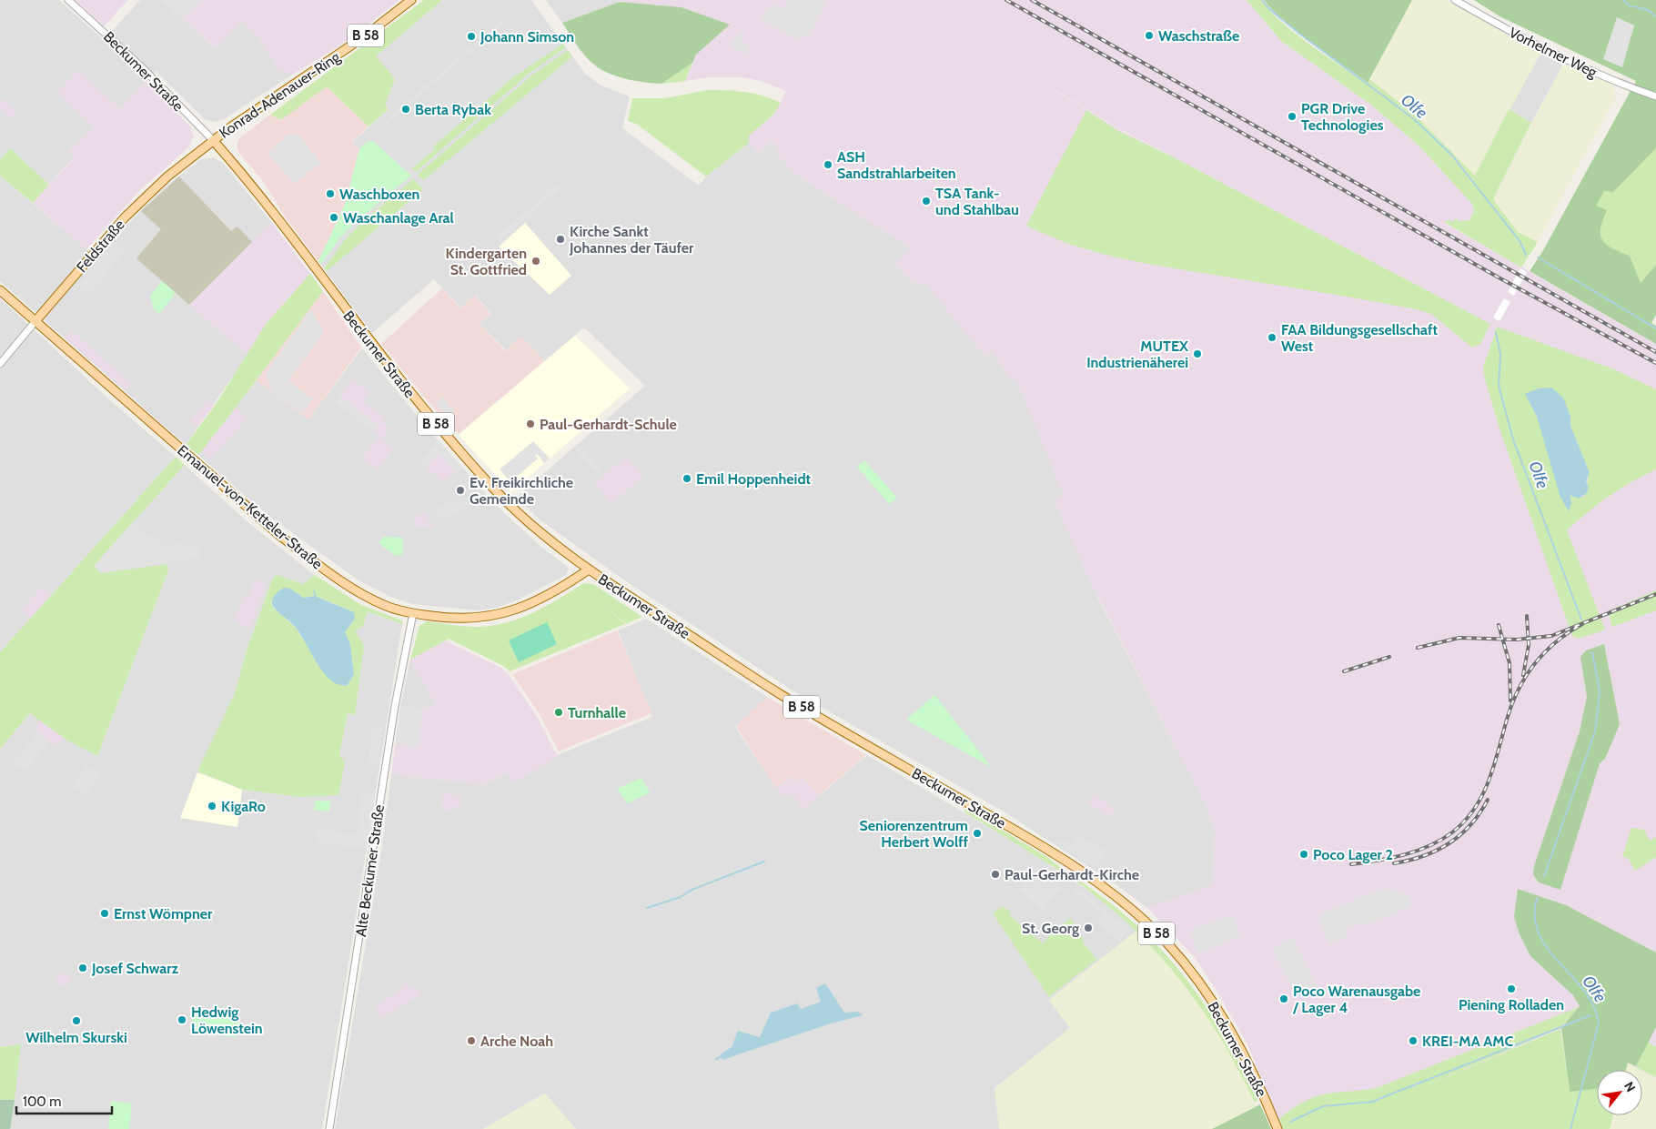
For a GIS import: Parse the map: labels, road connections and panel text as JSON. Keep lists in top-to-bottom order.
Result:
{
  "streets": {
    "main road": [
      "B 58",
      "Beckumer Straße",
      "Konrad-Adenauer-Ring",
      "Feldstraße",
      "Emanuel-von-Ketteler-Straße"
    ],
    "street": ["Vorhelmer Weg", "Alte Beckumer Straße"]
  },
  "crossings": [
    ["Beckumer Straße", "Konrad-Adenauer-Ring"],
    ["Beckumer Straße", "Feldstraße"],
    ["Beckumer Straße", "Emanuel-von-Ketteler-Straße"],
    ["Konrad-Adenauer-Ring", "Feldstraße"],
    ["Feldstraße", "Emanuel-von-Ketteler-Straße"],
    ["Emanuel-von-Ketteler-Straße", "Alte Beckumer Straße"]
  ],
  "water": ["Olfe"],
  "places": [
    "Waschstraße",
    "Johann Simson",
    "Berta Rybak",
    "PGR Drive Technologies",
    "ASH Sandstrahlarbeiten",
    "Waschboxen",
    "TSA Tank- und Stahlbau",
    "Waschanlage Aral",
    "Kirche Sankt Johannes der Täufer",
    "Kindergarten St. Gottfried",
    "FAA Bildungsgesellschaft West",
    "MUTEX Industrienäherei",
    "Paul-Gerhardt-Schule",
    "Emil Hoppenheidt",
    "Ev. Freikirchliche Gemeinde",
    "Turnhalle",
    "KigaRo",
    "Seniorenzentrum Herbert Wolff",
    "Poco Lager 2",
    "Paul-Gerhardt-Kirche",
    "Ernst Wömpner",
    "St. Georg",
    "Josef Schwarz",
    "Piening Rolladen",
    "Poco Warenausgabe / Lager 4",
    "Hedwig Löwenstein",
    "Wilhelm Skurski",
    "Arche Noah",
    "KREI-MA AMC"
  ],
  "scale_bar": "100 m",
  "north": "top right"
}
